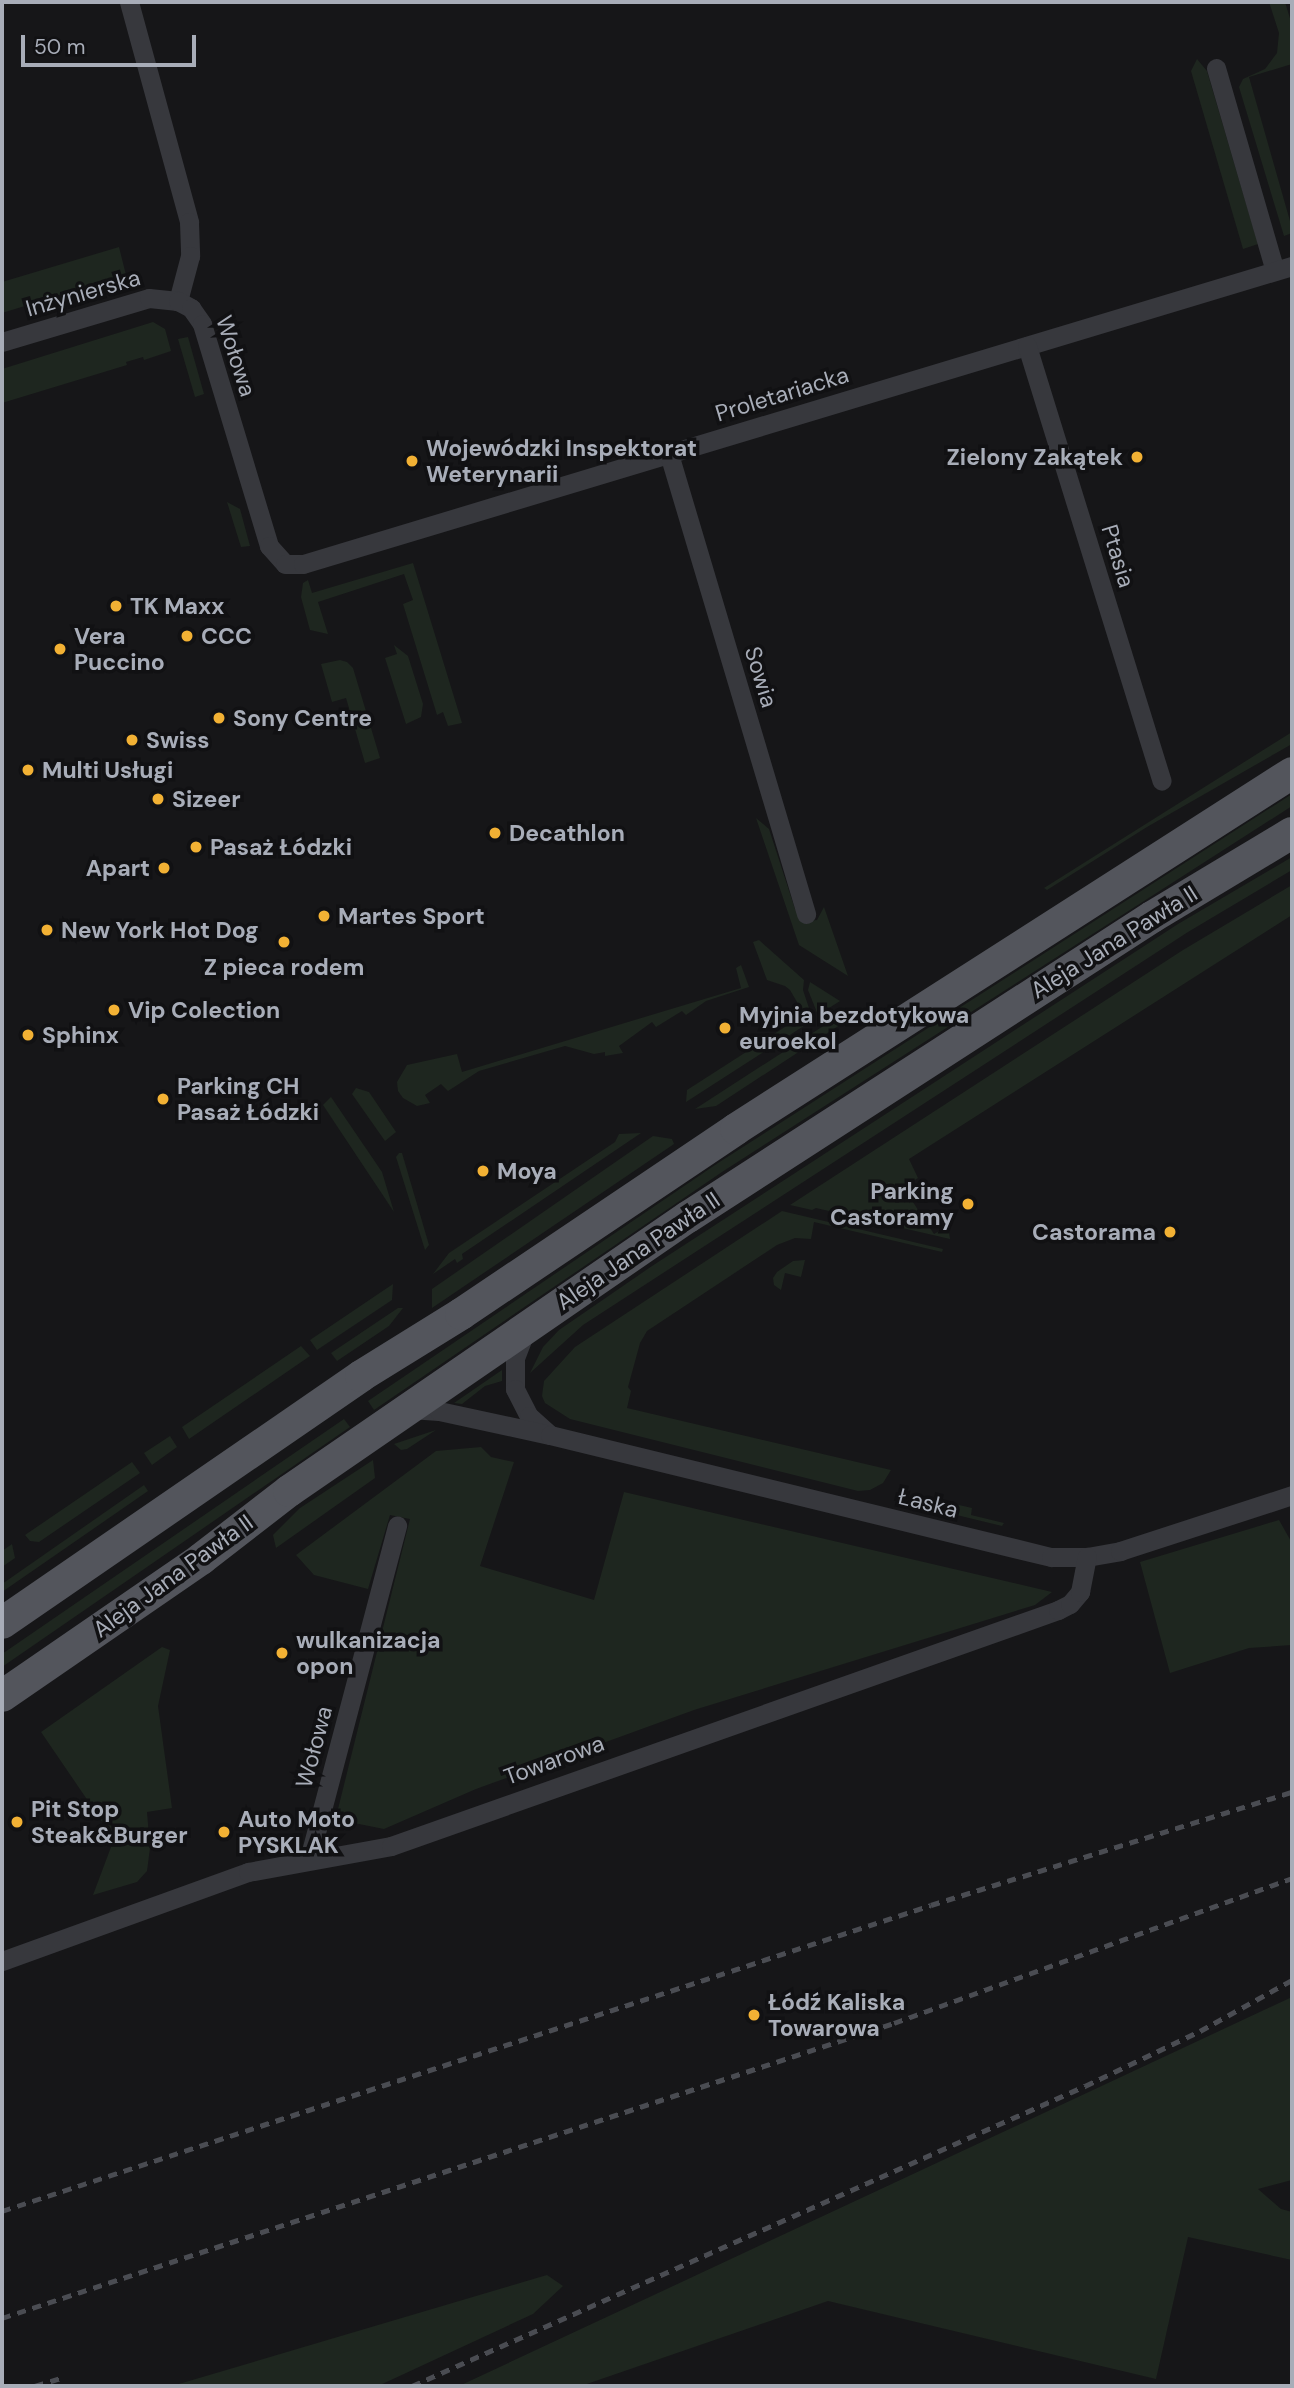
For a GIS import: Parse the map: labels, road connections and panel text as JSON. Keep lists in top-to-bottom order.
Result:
{
  "streets": {
    "main road": ["Aleja Jana Pawła II"],
    "street": [
      "Inżynierska",
      "Wołowa",
      "Proletariacka",
      "Ptasia",
      "Sowia",
      "Łaska",
      "Towarowa"
    ]
  },
  "crossings": [
    ["Inżynierska", "Wołowa"],
    ["Wołowa", "Proletariacka"],
    ["Wołowa", "Towarowa"],
    ["Proletariacka", "Ptasia"],
    ["Proletariacka", "Sowia"],
    ["Aleja Jana Pawła II", "Łaska"],
    ["Łaska", "Towarowa"]
  ],
  "places": [
    "Zielony Zakątek",
    "Wojewódzki Inspektorat Weterynarii",
    "TK Maxx",
    "CCC",
    "Vera Puccino",
    "Sony Centre",
    "Swiss",
    "Multi Usługi",
    "Sizeer",
    "Decathlon",
    "Pasaż Łódzki",
    "Apart",
    "Martes Sport",
    "New York Hot Dog",
    "Z pieca rodem",
    "Vip Colection",
    "Myjnia bezdotykowa euroekol",
    "Sphinx",
    "Parking CH Pasaż Łódzki",
    "Moya",
    "Parking Castoramy",
    "Castorama",
    "wulkanizacja opon",
    "Pit Stop Steak&Burger",
    "Auto Moto PYSKLAK",
    "Łódź Kaliska Towarowa"
  ],
  "scale_bar": "50 m"
}
